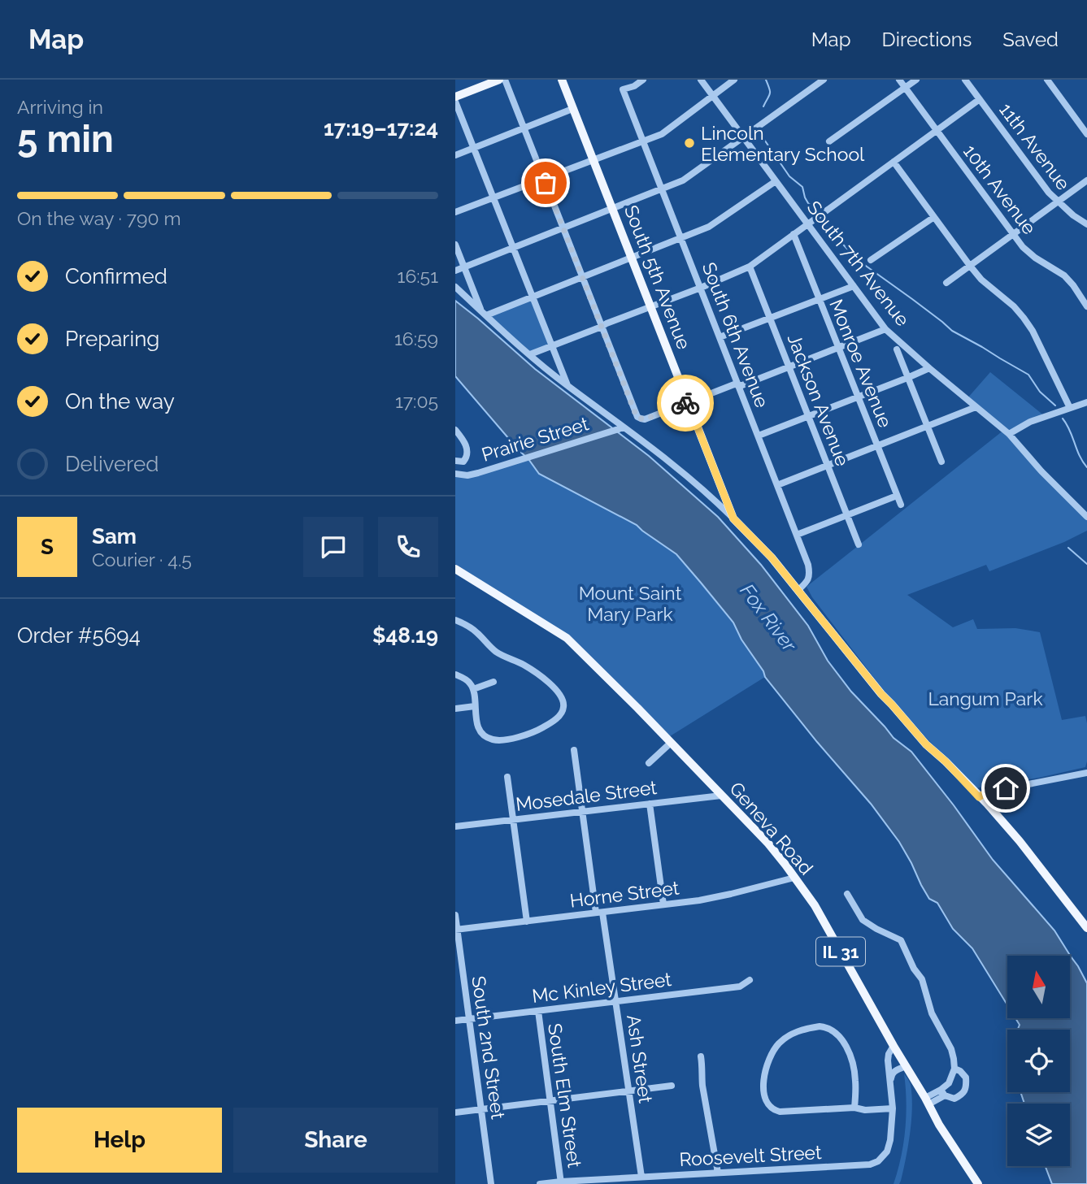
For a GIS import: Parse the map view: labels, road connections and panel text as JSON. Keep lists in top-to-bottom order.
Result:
{
  "streets": {
    "main road": ["South 5th Avenue", "Geneva Road", "IL 31"],
    "street": [
      "11th Avenue",
      "10th Avenue",
      "South 7th Avenue",
      "South 6th Avenue",
      "Monroe Avenue",
      "Jackson Avenue",
      "Prairie Street",
      "Mosedale Street",
      "Horne Street",
      "Mc Kinley Street",
      "South 2nd Street",
      "Ash Street",
      "South Elm Street",
      "Roosevelt Street"
    ]
  },
  "crossings": [
    ["Mosedale Street", "Geneva Road"],
    ["Mosedale Street", "Ash Street"],
    ["Geneva Road", "Horne Street"],
    ["Geneva Road", "Roosevelt Street"],
    ["Horne Street", "South 2nd Street"],
    ["Horne Street", "Ash Street"],
    ["Mc Kinley Street", "South 2nd Street"],
    ["Mc Kinley Street", "Ash Street"],
    ["Mc Kinley Street", "South Elm Street"],
    ["Ash Street", "Roosevelt Street"],
    ["South Elm Street", "Roosevelt Street"]
  ],
  "water": ["Fox River"],
  "parks": ["Mount Saint Mary Park", "Langum Park"],
  "places": ["Lincoln Elementary School"],
  "north": "top",
  "page": {
    "header": "Map",
    "nav": ["Map", "Directions", "Saved"],
    "heading": ["5 min", "Arriving in", "17:19–17:24"],
    "panel": [
      "Sam",
      "Courier · 4.5",
      "Order #5694",
      "$48.19"
    ],
    "bar": "On the way · 790 m",
    "list": [
      ["Confirmed", "16:51"],
      ["Preparing", "16:59"],
      ["On the way", "17:05"],
      "Delivered"
    ],
    "round": "S",
    "buttons": ["Help", "Share"]
  }
}
